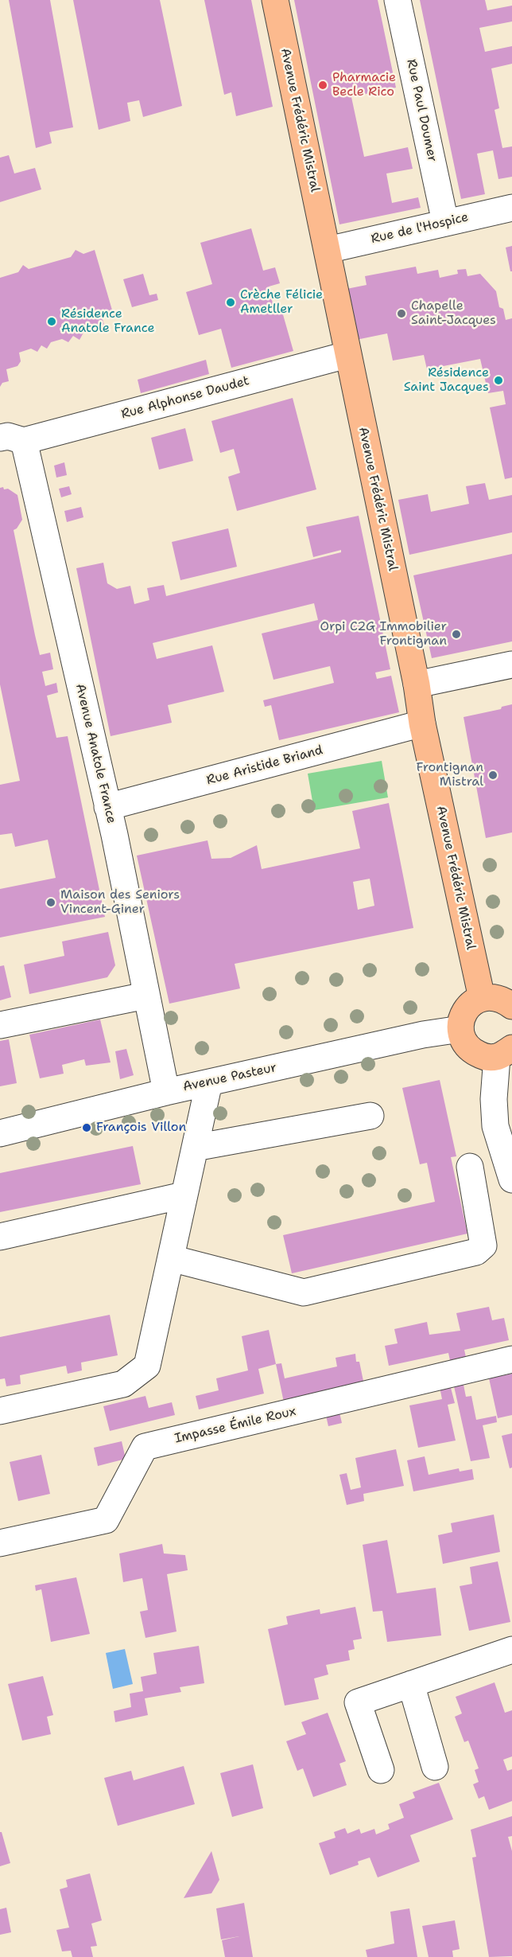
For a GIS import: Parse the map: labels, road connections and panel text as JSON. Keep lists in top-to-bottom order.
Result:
{
  "streets": {
    "main road": ["Avenue Frédéric Mistral"],
    "street": [
      "Rue Paul Doumer",
      "Rue de l'Hospice",
      "Rue Alphonse Daudet",
      "Avenue Anatole France",
      "Rue Aristide Briand",
      "Avenue Pasteur",
      "Impasse Émile Roux"
    ]
  },
  "crossings": [
    ["Rue Paul Doumer", "Rue de l'Hospice"],
    ["Avenue Frédéric Mistral", "Rue de l'Hospice"],
    ["Avenue Frédéric Mistral", "Rue Alphonse Daudet"],
    ["Avenue Frédéric Mistral", "Rue Aristide Briand"],
    ["Rue Alphonse Daudet", "Avenue Anatole France"],
    ["Avenue Anatole France", "Rue Aristide Briand"],
    ["Avenue Anatole France", "Avenue Pasteur"]
  ],
  "places": [
    "Pharmacie Becle Rico",
    "Crèche Félicie Ametller",
    "Chapelle Saint-Jacques",
    "Résidence Anatole France",
    "Résidence Saint Jacques",
    "Orpi C2G Immobilier Frontignan",
    "Frontignan Mistral",
    "Maison des Seniors Vincent-Giner",
    "François Villon"
  ]
}
